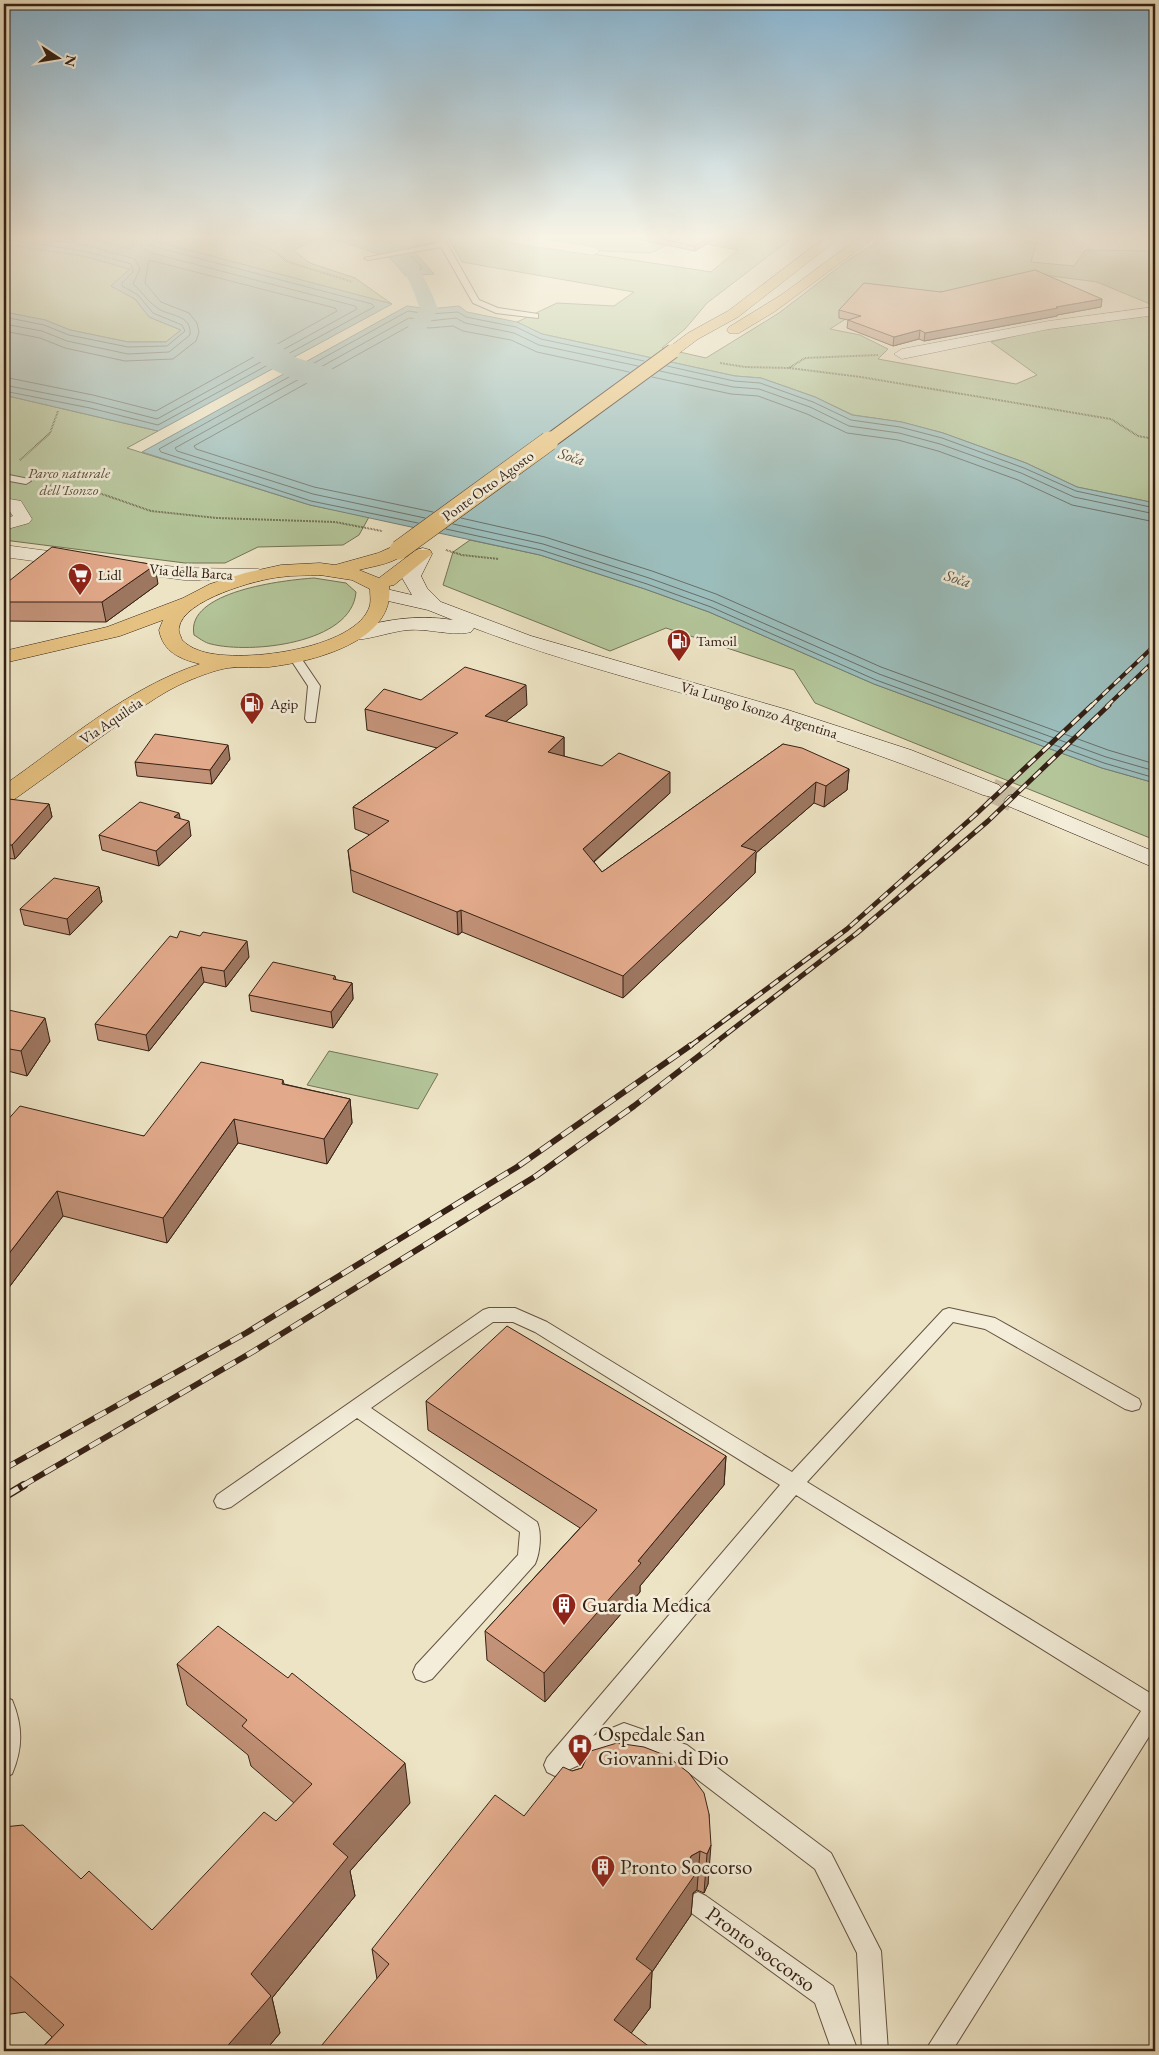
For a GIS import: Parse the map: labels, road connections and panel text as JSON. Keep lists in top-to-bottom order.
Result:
{
  "streets": {
    "main road": [
      "Ponte Otto Agosto",
      "Via della Barca",
      "Via Lungo Isonzo Argentina",
      "Via Aquileia"
    ],
    "lane": ["Pronto soccorso"]
  },
  "water": ["Soča"],
  "parks": ["Parco naturale dell'Isonzo"],
  "places": {
    "supermarket": ["Lidl"],
    "fuel station": ["Tamoil", "Agip"],
    "building": ["Guardia Medica", "Pronto Soccorso"],
    "hospital": ["Ospedale San Giovanni di Dio"]
  },
  "north": "right"
}
